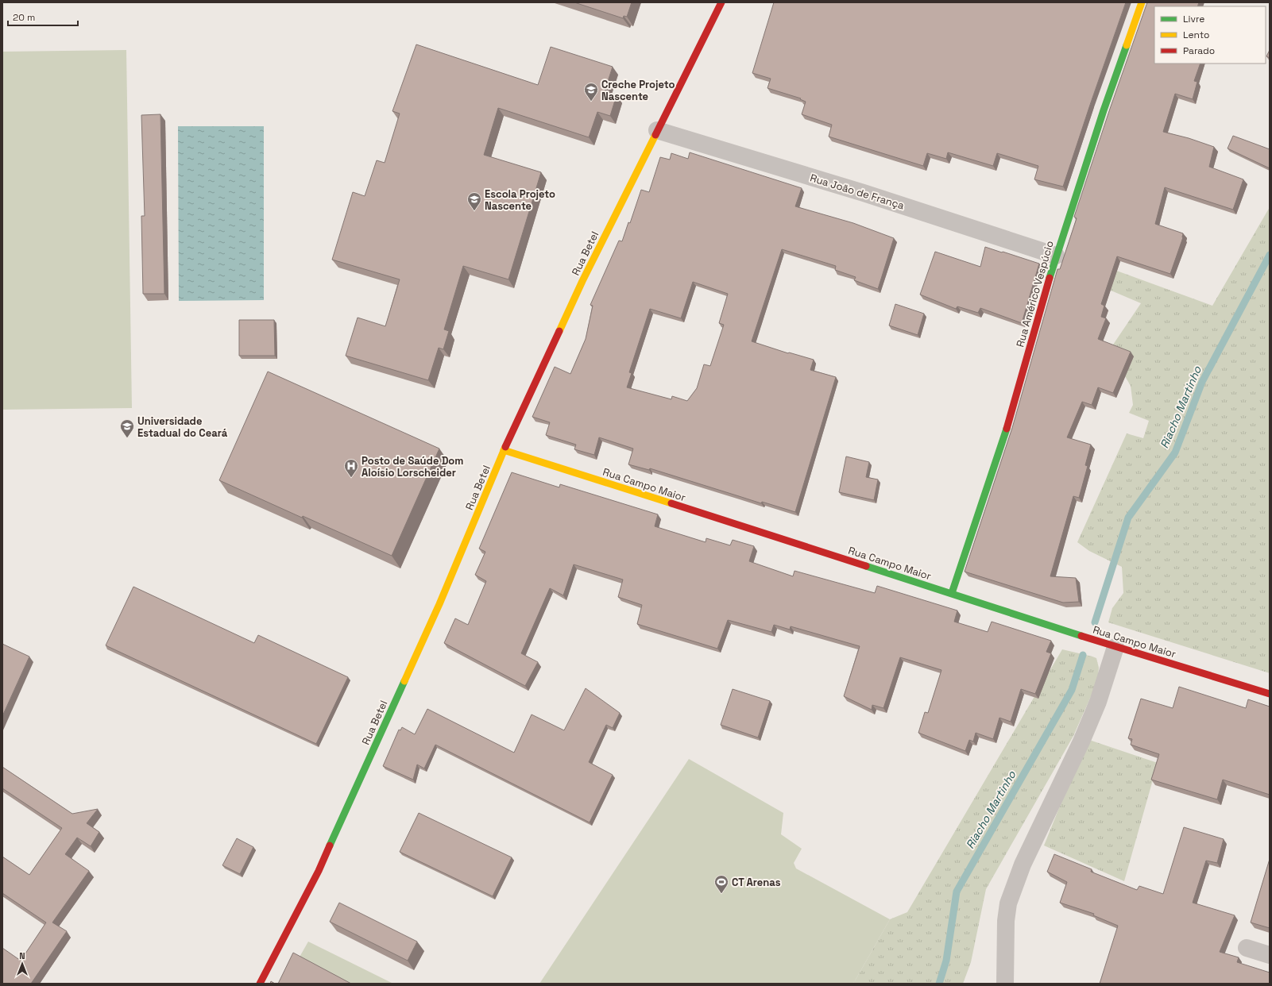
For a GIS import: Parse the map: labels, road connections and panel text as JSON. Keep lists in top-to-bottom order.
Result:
{
  "streets": {
    "street": [
      "Rua João de França",
      "Rua Betel",
      "Rua Américo Vespúcio",
      "Rua Campo Maior"
    ]
  },
  "crossings": [
    ["Rua João de França", "Rua Betel"],
    ["Rua João de França", "Rua Américo Vespúcio"],
    ["Rua Betel", "Rua Campo Maior"],
    ["Rua Américo Vespúcio", "Rua Campo Maior"]
  ],
  "water": ["Riacho Martinho"],
  "places": {
    "school or university": ["Creche Projeto Nascente", "Escola Projeto Nascente", "Universidade Estadual do Ceará"],
    "hospital": ["Posto de Saúde Dom Aloísio Lorscheider"],
    "sports": ["CT Arenas"]
  },
  "legend": ["Livre", "Lento", "Parado"],
  "scale_bar": "20 m",
  "north": "top"
}
